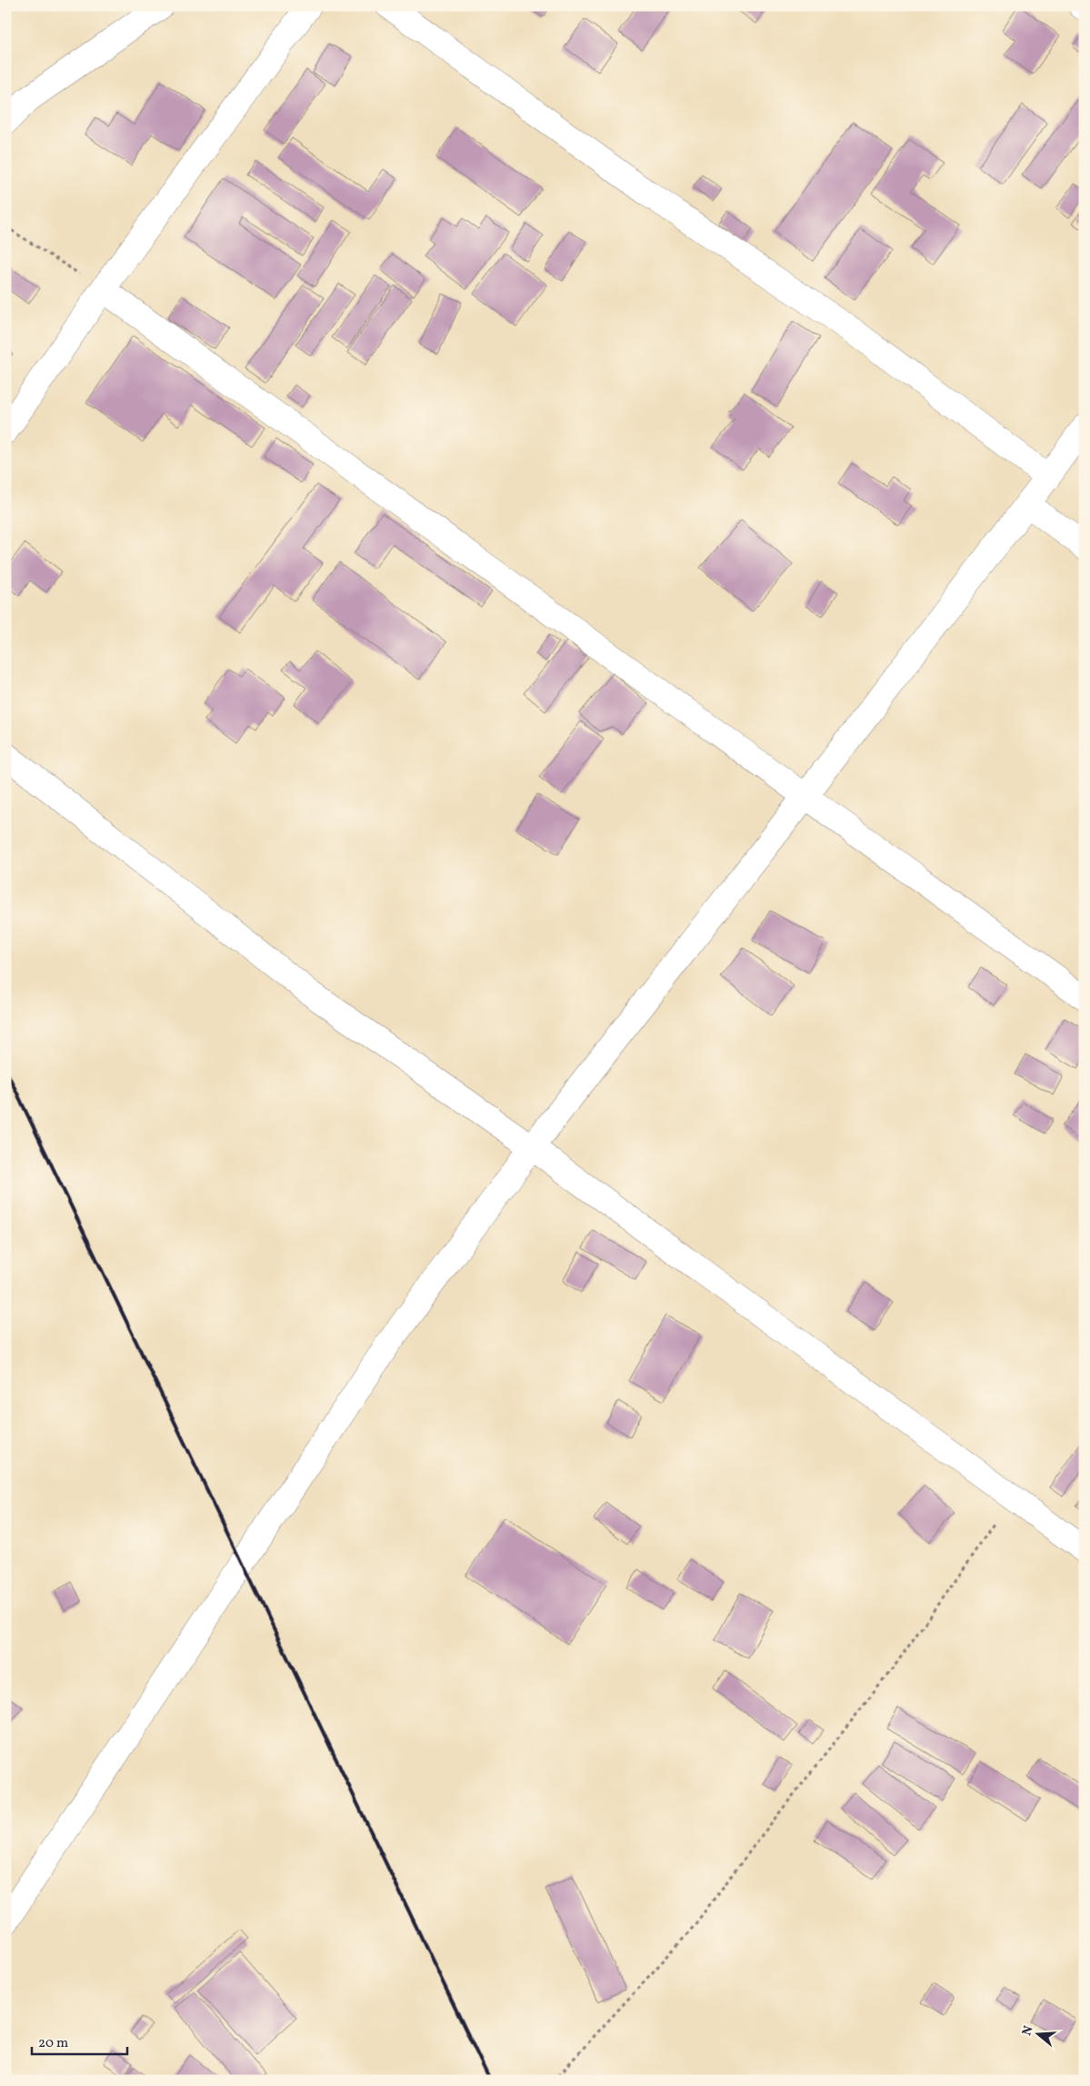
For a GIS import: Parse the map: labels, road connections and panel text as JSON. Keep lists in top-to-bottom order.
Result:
{
  "scale_bar": "20 m",
  "north": "left"
}
